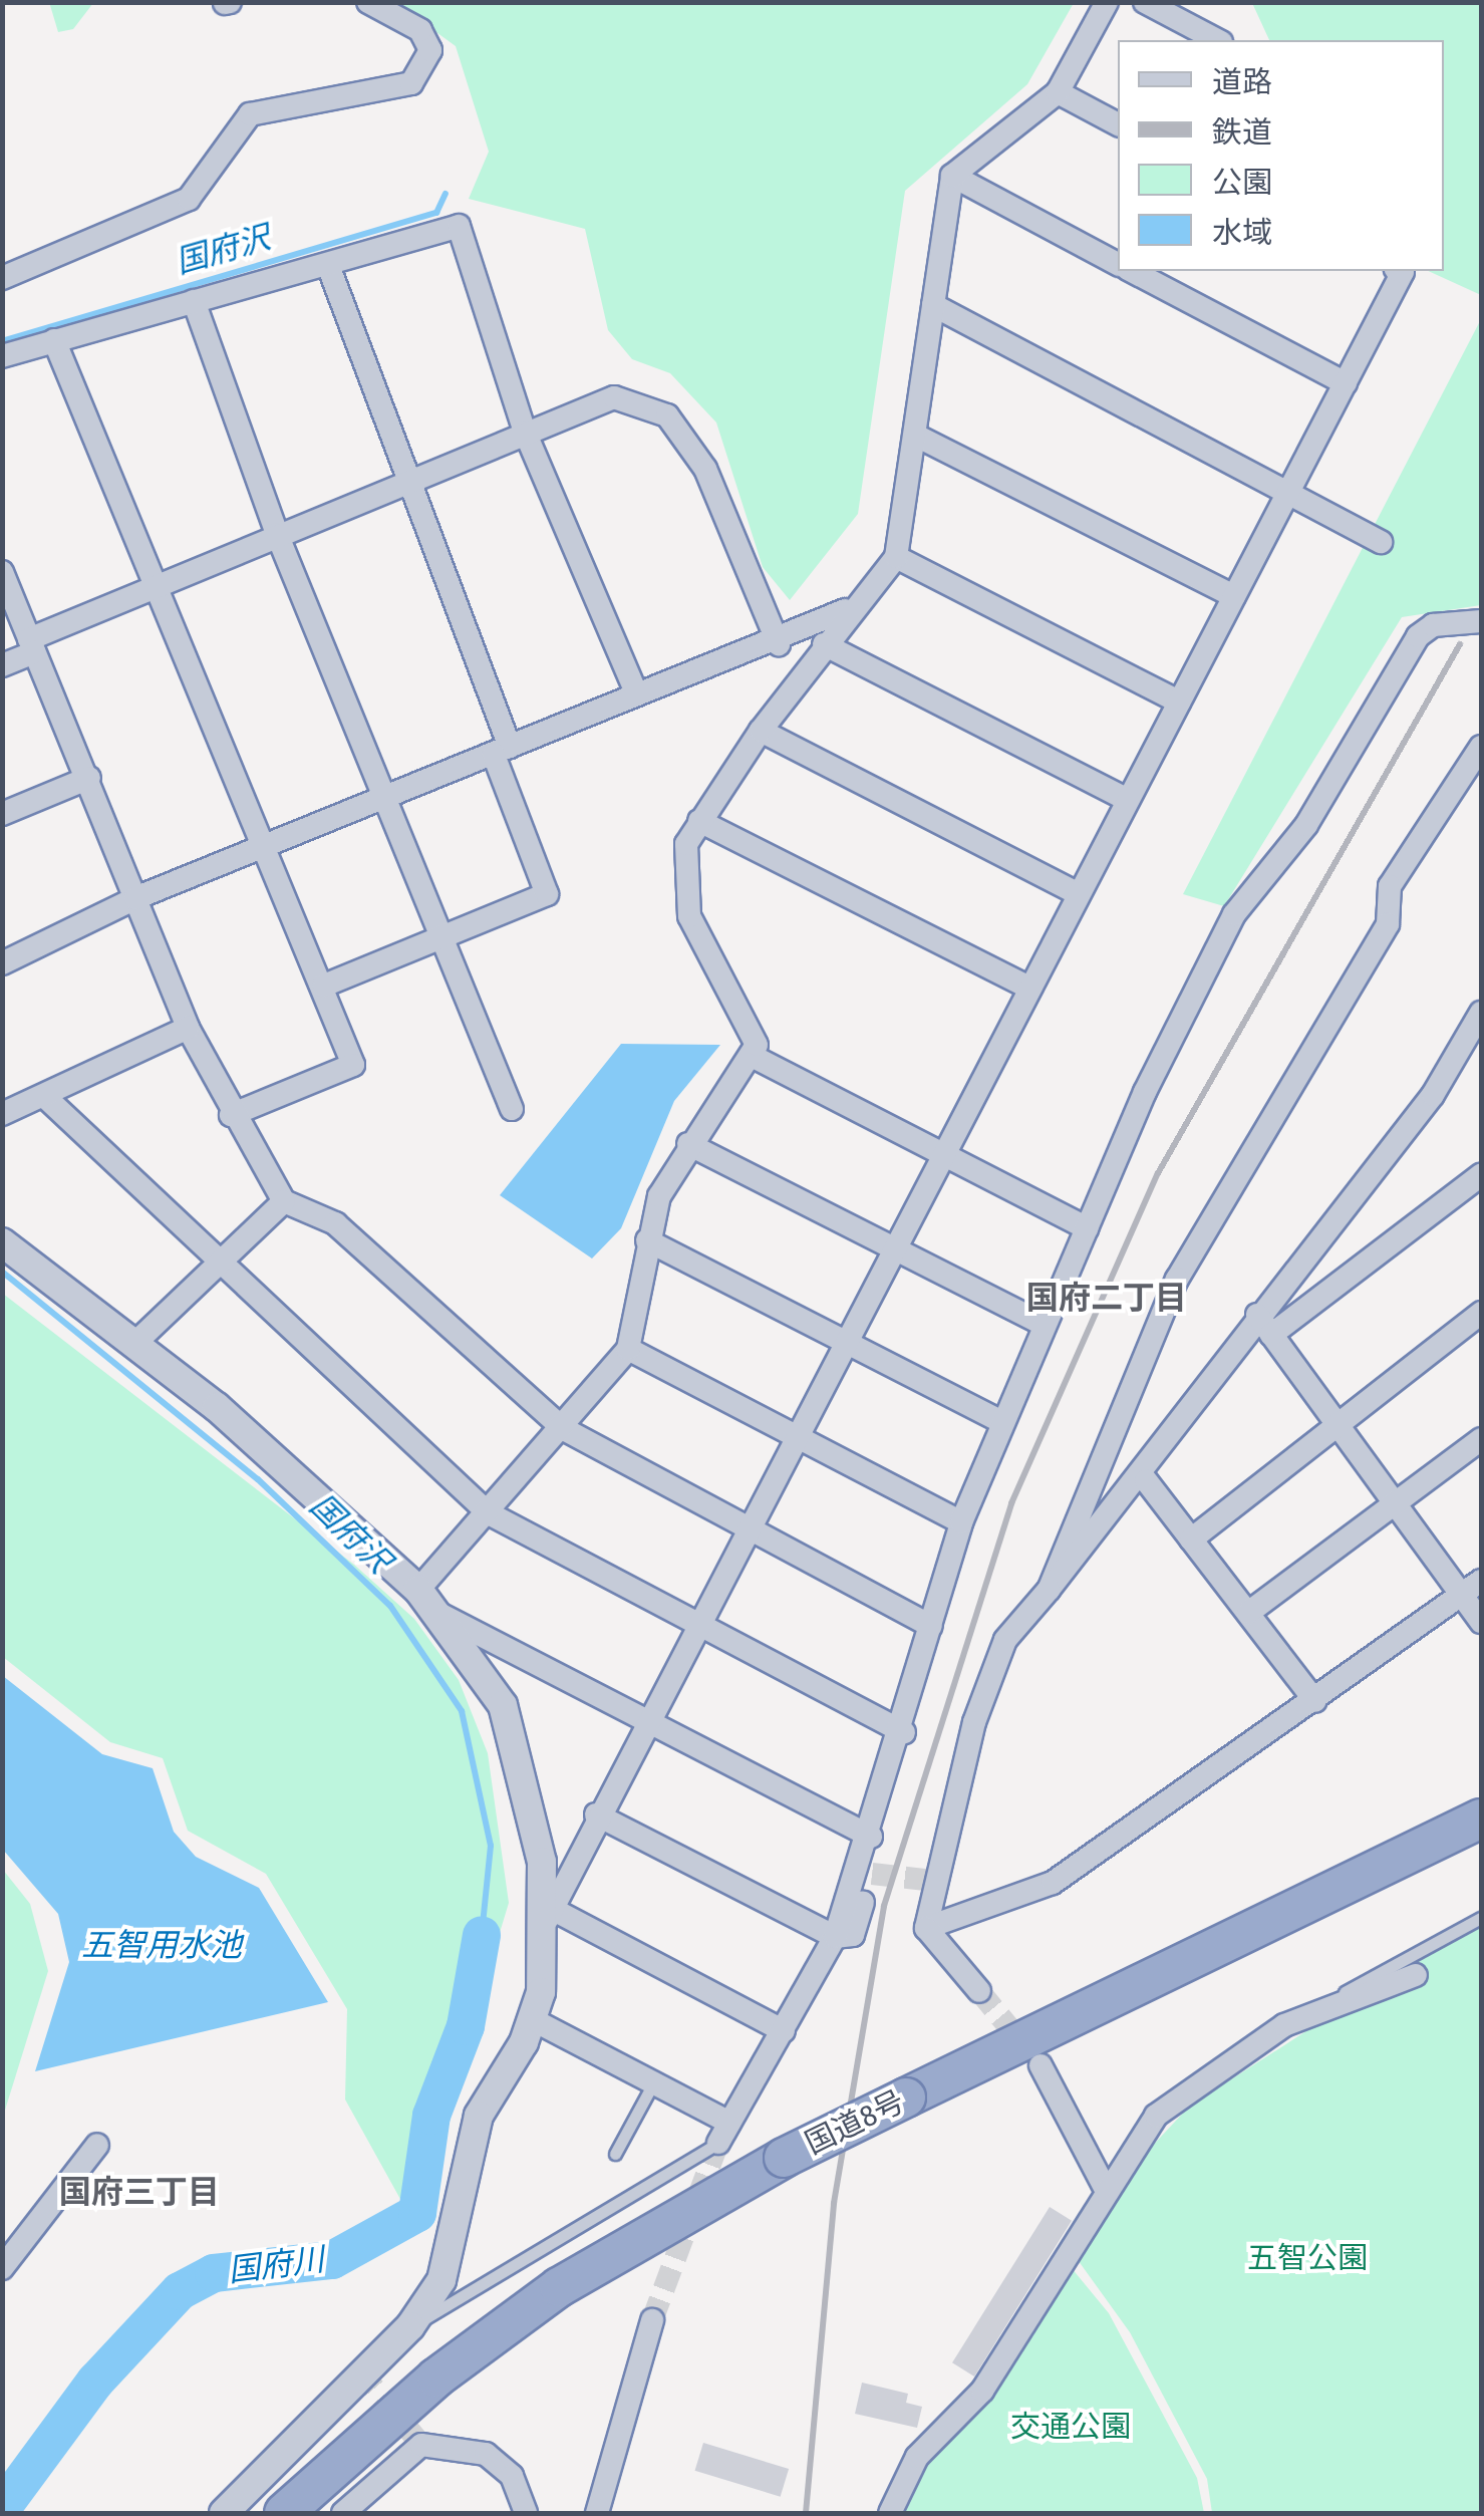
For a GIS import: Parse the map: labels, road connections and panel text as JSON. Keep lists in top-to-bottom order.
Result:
{
  "streets": {
    "highway": ["国道8号"]
  },
  "districts": ["国府二丁目", "国府三丁目"],
  "water": ["国府沢", "五智用水池", "国府川"],
  "parks": ["五智公園", "交通公園"],
  "legend": [
    "道路",
    "鉄道",
    "公園",
    "水域"
  ]
}
